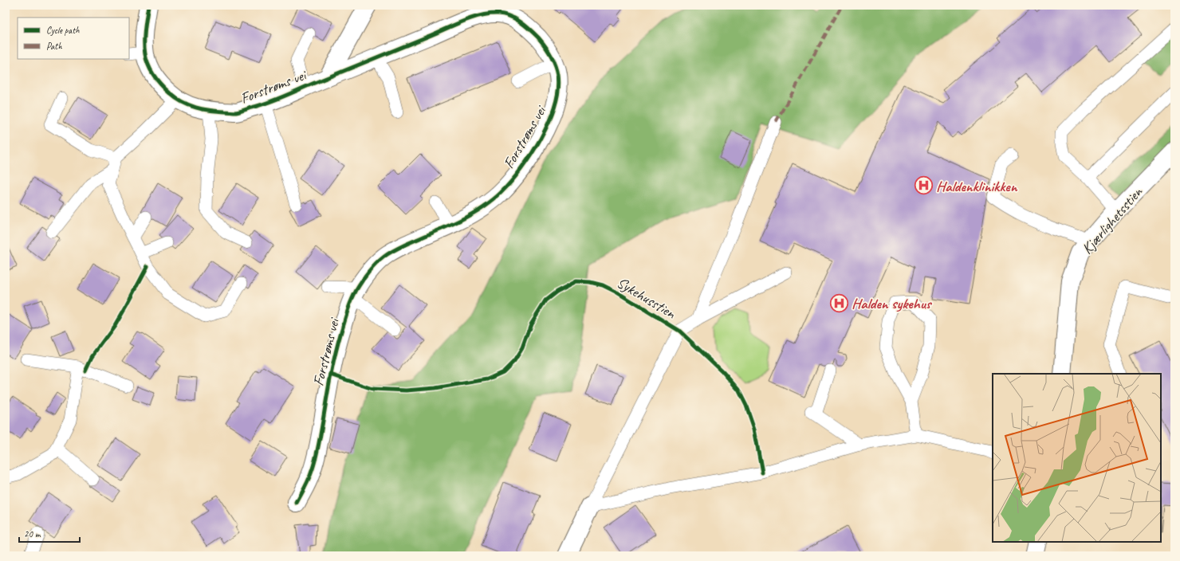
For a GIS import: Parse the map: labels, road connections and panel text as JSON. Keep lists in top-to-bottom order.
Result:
{
  "streets": {
    "street": ["Forstrøms vei", "Kjærlighetsstien"],
    "cycle path": ["Sykehusstien"]
  },
  "places": {
    "hospital": ["Haldenklinikken", "Halden sykehus"]
  },
  "legend": ["Cycle path", "Path"],
  "scale_bar": "20 m"
}
